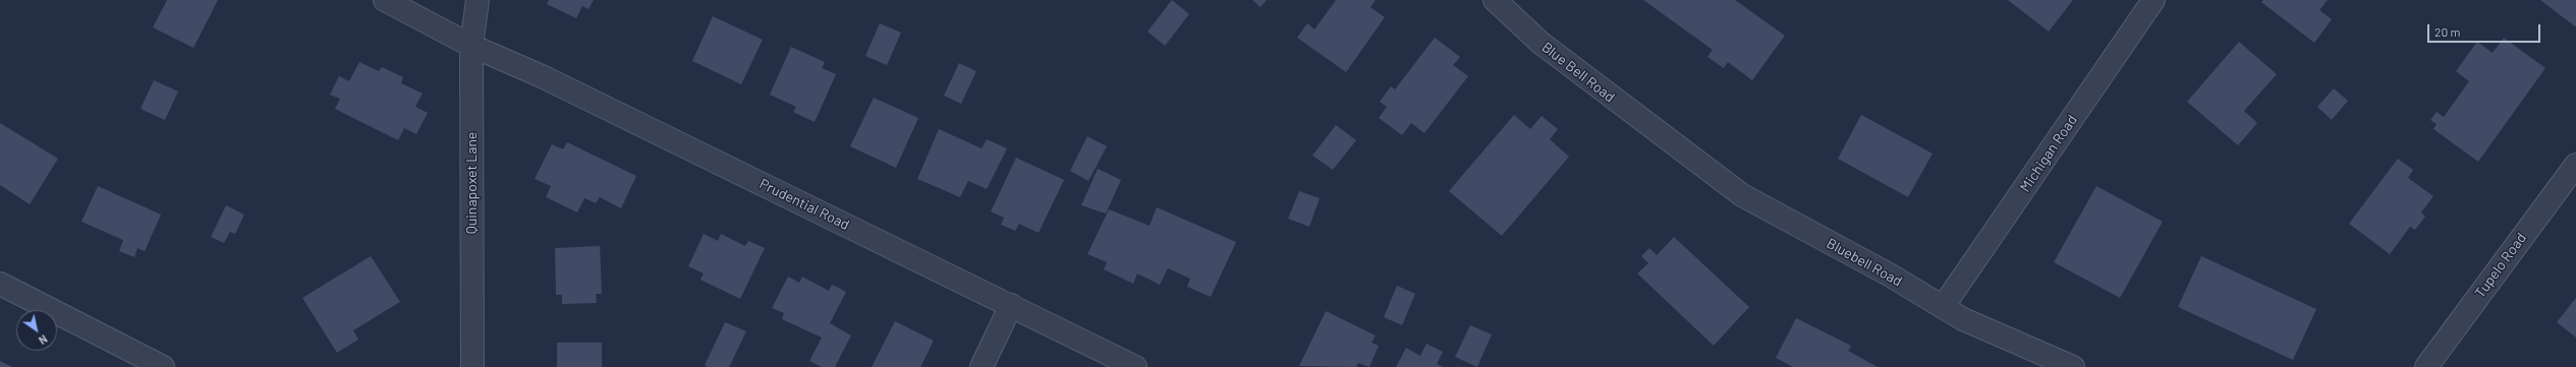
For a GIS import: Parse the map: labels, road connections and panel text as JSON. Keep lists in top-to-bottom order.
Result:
{
  "streets": {
    "street": [
      "Blue Bell Road",
      "Michigan Road",
      "Quinapoxet Lane",
      "Prudential Road",
      "Bluebell Road",
      "Tupelo Road"
    ]
  },
  "crossings": [
    ["Blue Bell Road", "Bluebell Road"],
    ["Michigan Road", "Bluebell Road"],
    ["Quinapoxet Lane", "Prudential Road"]
  ],
  "scale_bar": "20 m",
  "north": "bottom right"
}
